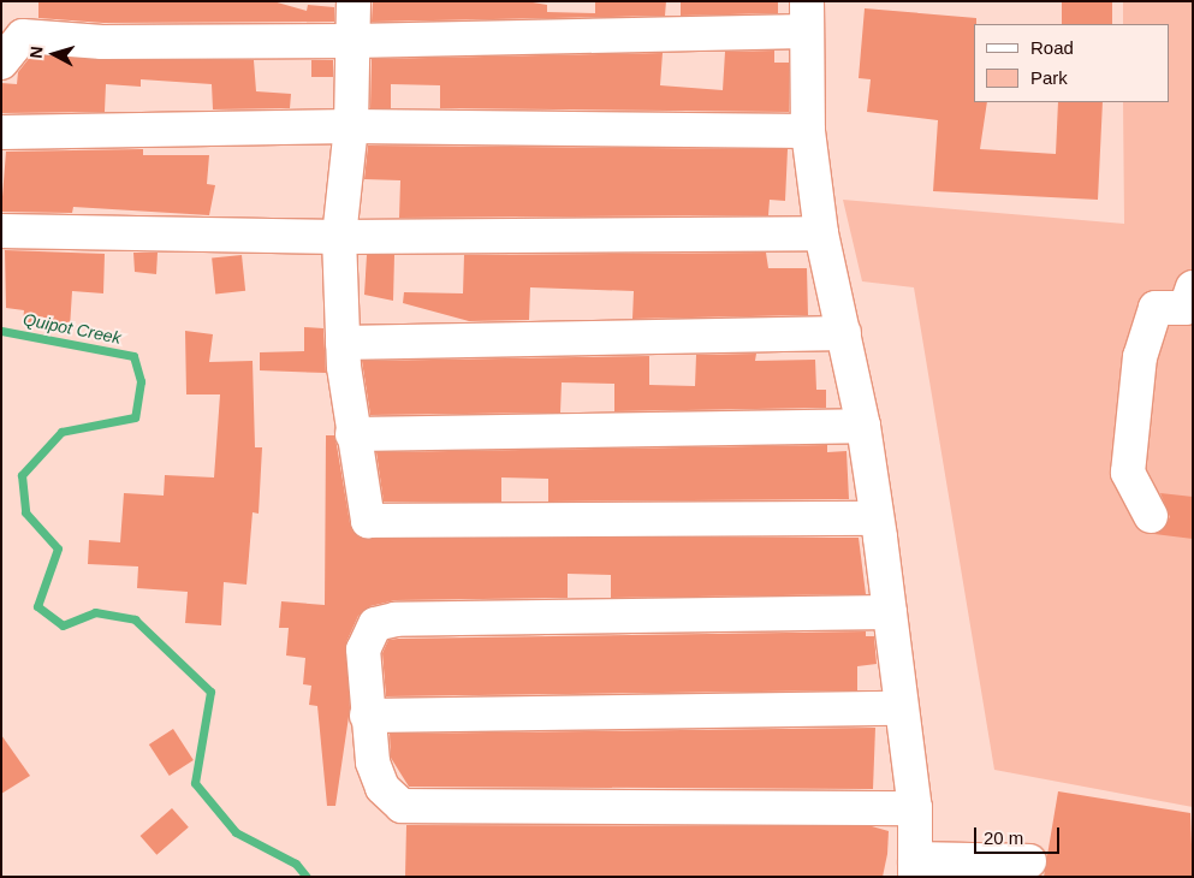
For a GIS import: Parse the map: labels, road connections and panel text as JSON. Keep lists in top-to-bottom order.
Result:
{
  "water": ["Quipot Creek"],
  "legend": ["Road", "Park"],
  "scale_bar": "20 m",
  "north": "left"
}
